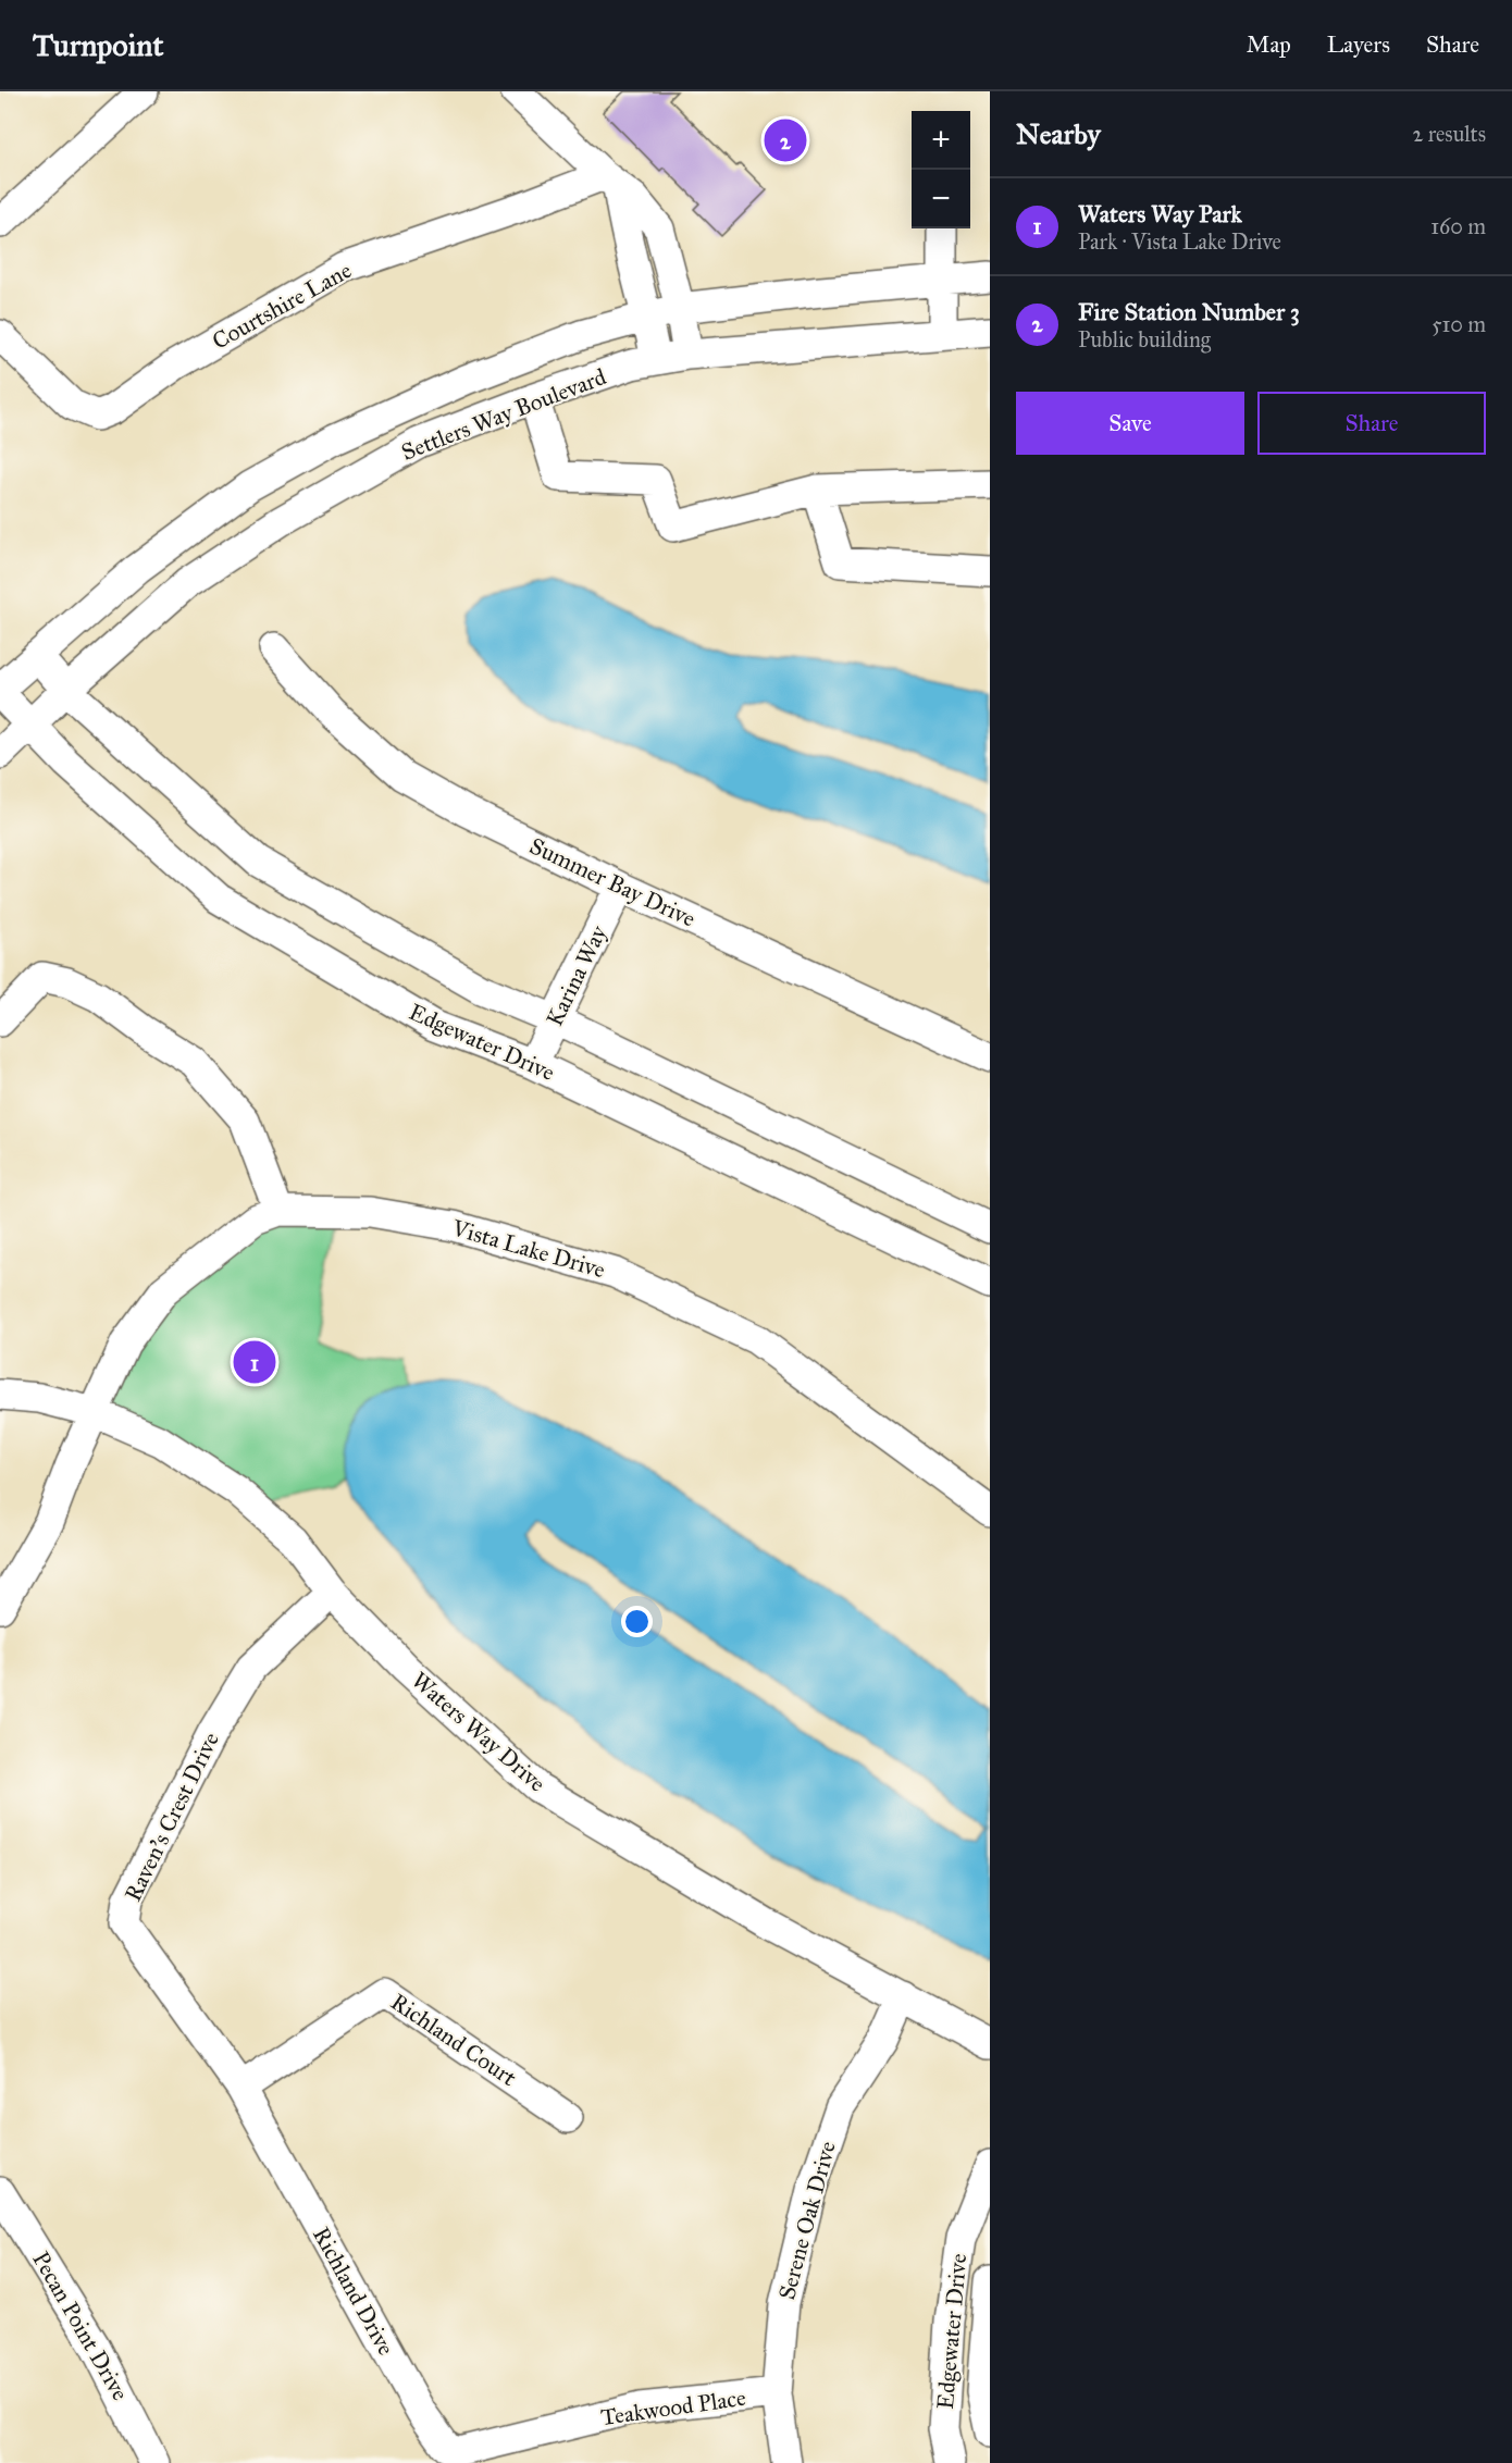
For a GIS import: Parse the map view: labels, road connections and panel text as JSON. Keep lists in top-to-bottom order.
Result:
{
  "streets": {
    "street": [
      "Courtshire Lane",
      "Settlers Way Boulevard",
      "Summer Bay Drive",
      "Karina Way",
      "Edgewater Drive",
      "Vista Lake Drive",
      "Waters Way Drive",
      "Raven's Crest Drive",
      "Richland Court",
      "Serene Oak Drive",
      "Richland Drive",
      "Pecan Point Drive",
      "Teakwood Place"
    ]
  },
  "crossings": [
    ["Settlers Way Boulevard", "Edgewater Drive"],
    ["Summer Bay Drive", "Karina Way"],
    ["Karina Way", "Edgewater Drive"],
    ["Vista Lake Drive", "Waters Way Drive"],
    ["Waters Way Drive", "Raven's Crest Drive"],
    ["Waters Way Drive", "Serene Oak Drive"],
    ["Raven's Crest Drive", "Richland Court"],
    ["Raven's Crest Drive", "Richland Drive"],
    ["Richland Court", "Richland Drive"],
    ["Serene Oak Drive", "Teakwood Place"],
    ["Richland Drive", "Teakwood Place"]
  ],
  "page": {
    "header": "Turnpoint",
    "nav": ["Map", "Layers", "Share"],
    "heading": ["Nearby", "2 results"],
    "map_buttons": ["+", "−"],
    "pins": ["2", "1"],
    "list": [
      {
        "mark": "1",
        "name": "Waters Way Park",
        "note": "Park · Vista Lake Drive",
        "value": "160 m"
      },
      {
        "mark": "2",
        "name": "Fire Station Number 3",
        "note": "Public building",
        "value": "510 m"
      }
    ],
    "buttons": ["Save", "Share"]
  }
}
